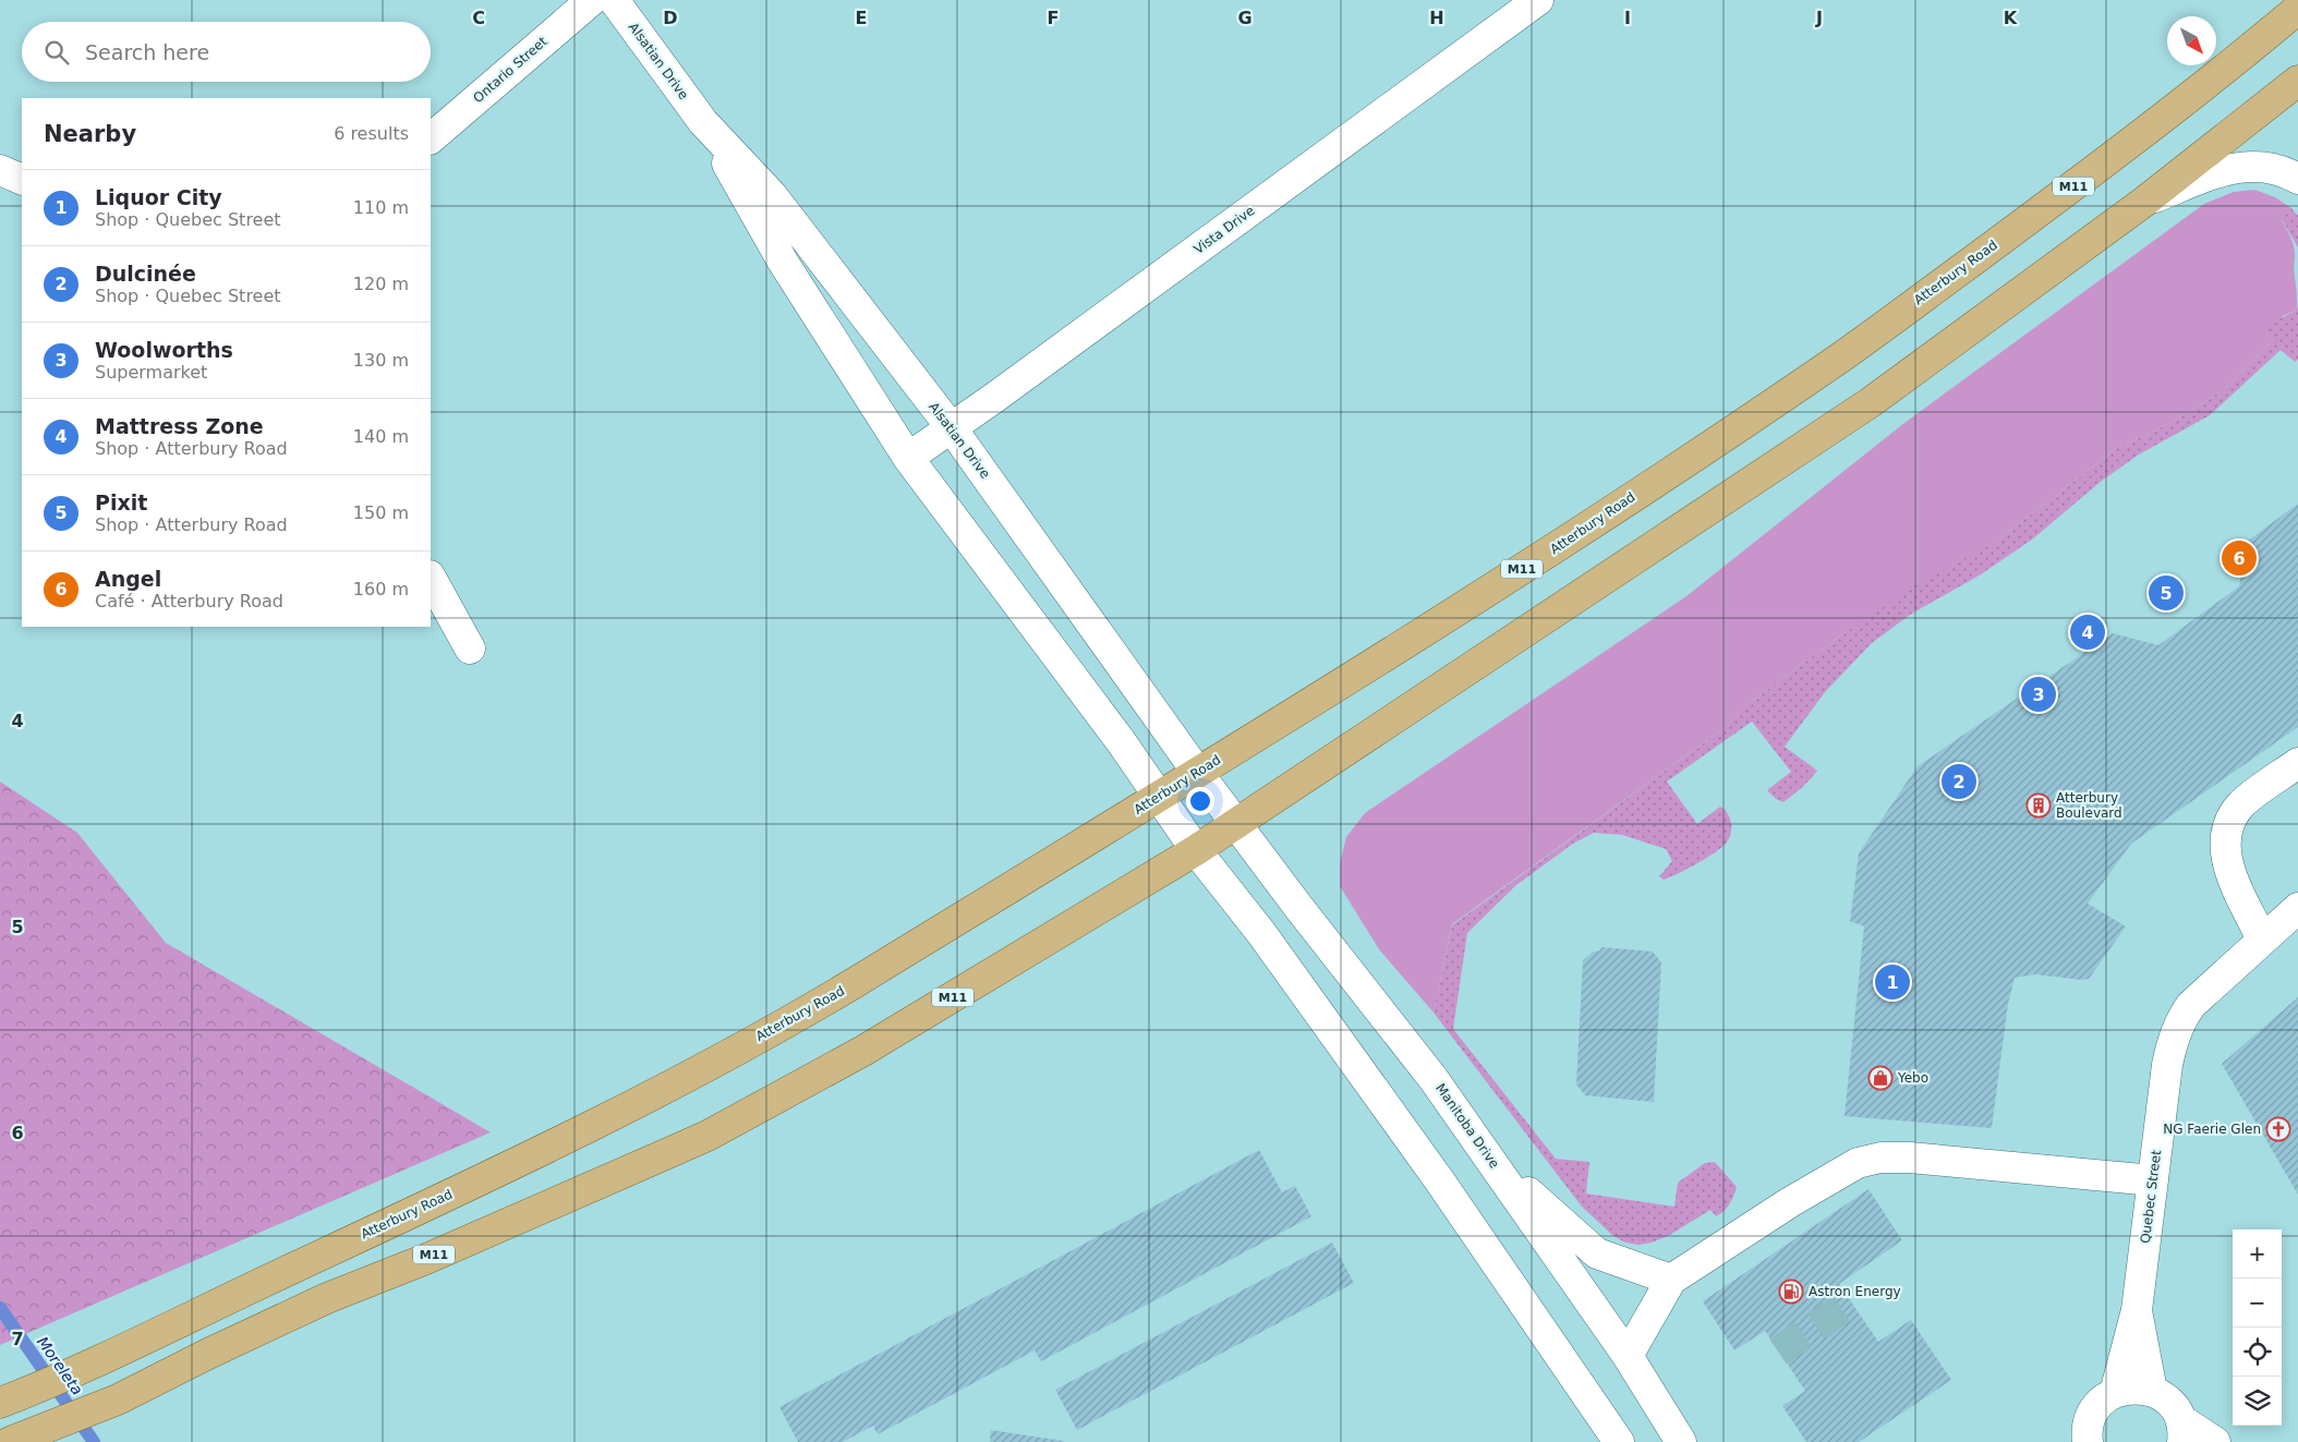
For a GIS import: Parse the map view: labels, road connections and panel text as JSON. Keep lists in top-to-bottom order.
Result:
{
  "streets": {
    "main road": ["M11", "Atterbury Road"],
    "street": [
      "Alsatian Drive",
      "Ontario Street",
      "Vista Drive",
      "Manitoba Drive",
      "Quebec Street"
    ]
  },
  "crossings": [
    ["Alsatian Drive", "M11"],
    ["Alsatian Drive", "Vista Drive"],
    ["Alsatian Drive", "Atterbury Road"],
    ["Alsatian Drive", "Manitoba Drive"],
    ["M11", "Manitoba Drive"]
  ],
  "water": ["Moreleta"],
  "places": {
    "building": ["Atterbury Boulevard"],
    "shop": ["Yebo"],
    "church": ["NG Faerie Glen"],
    "fuel station": ["Astron Energy"]
  },
  "north": "bottom right",
  "page": {
    "search": "Search here",
    "heading": ["Nearby", "6 results"],
    "list": [
      {
        "mark": "1",
        "name": "Liquor City",
        "note": "Shop · Quebec Street",
        "value": "110 m"
      },
      {
        "mark": "2",
        "name": "Dulcinée",
        "note": "Shop · Quebec Street",
        "value": "120 m"
      },
      {
        "mark": "3",
        "name": "Woolworths",
        "note": "Supermarket",
        "value": "130 m"
      },
      {
        "mark": "4",
        "name": "Mattress Zone",
        "note": "Shop · Atterbury Road",
        "value": "140 m"
      },
      {
        "mark": "5",
        "name": "Pixit",
        "note": "Shop · Atterbury Road",
        "value": "150 m"
      },
      {
        "mark": "6",
        "name": "Angel",
        "note": "Café · Atterbury Road",
        "value": "160 m"
      }
    ],
    "pins": [
      "6",
      "5",
      "4",
      "3",
      "2",
      "1"
    ],
    "map_buttons": ["+", "−"]
  },
  "grid": {
    "columns": [
      "C",
      "D",
      "E",
      "F",
      "G",
      "H",
      "I",
      "J",
      "K"
    ],
    "rows": [
      "4",
      "5",
      "6",
      "7"
    ]
  }
}
